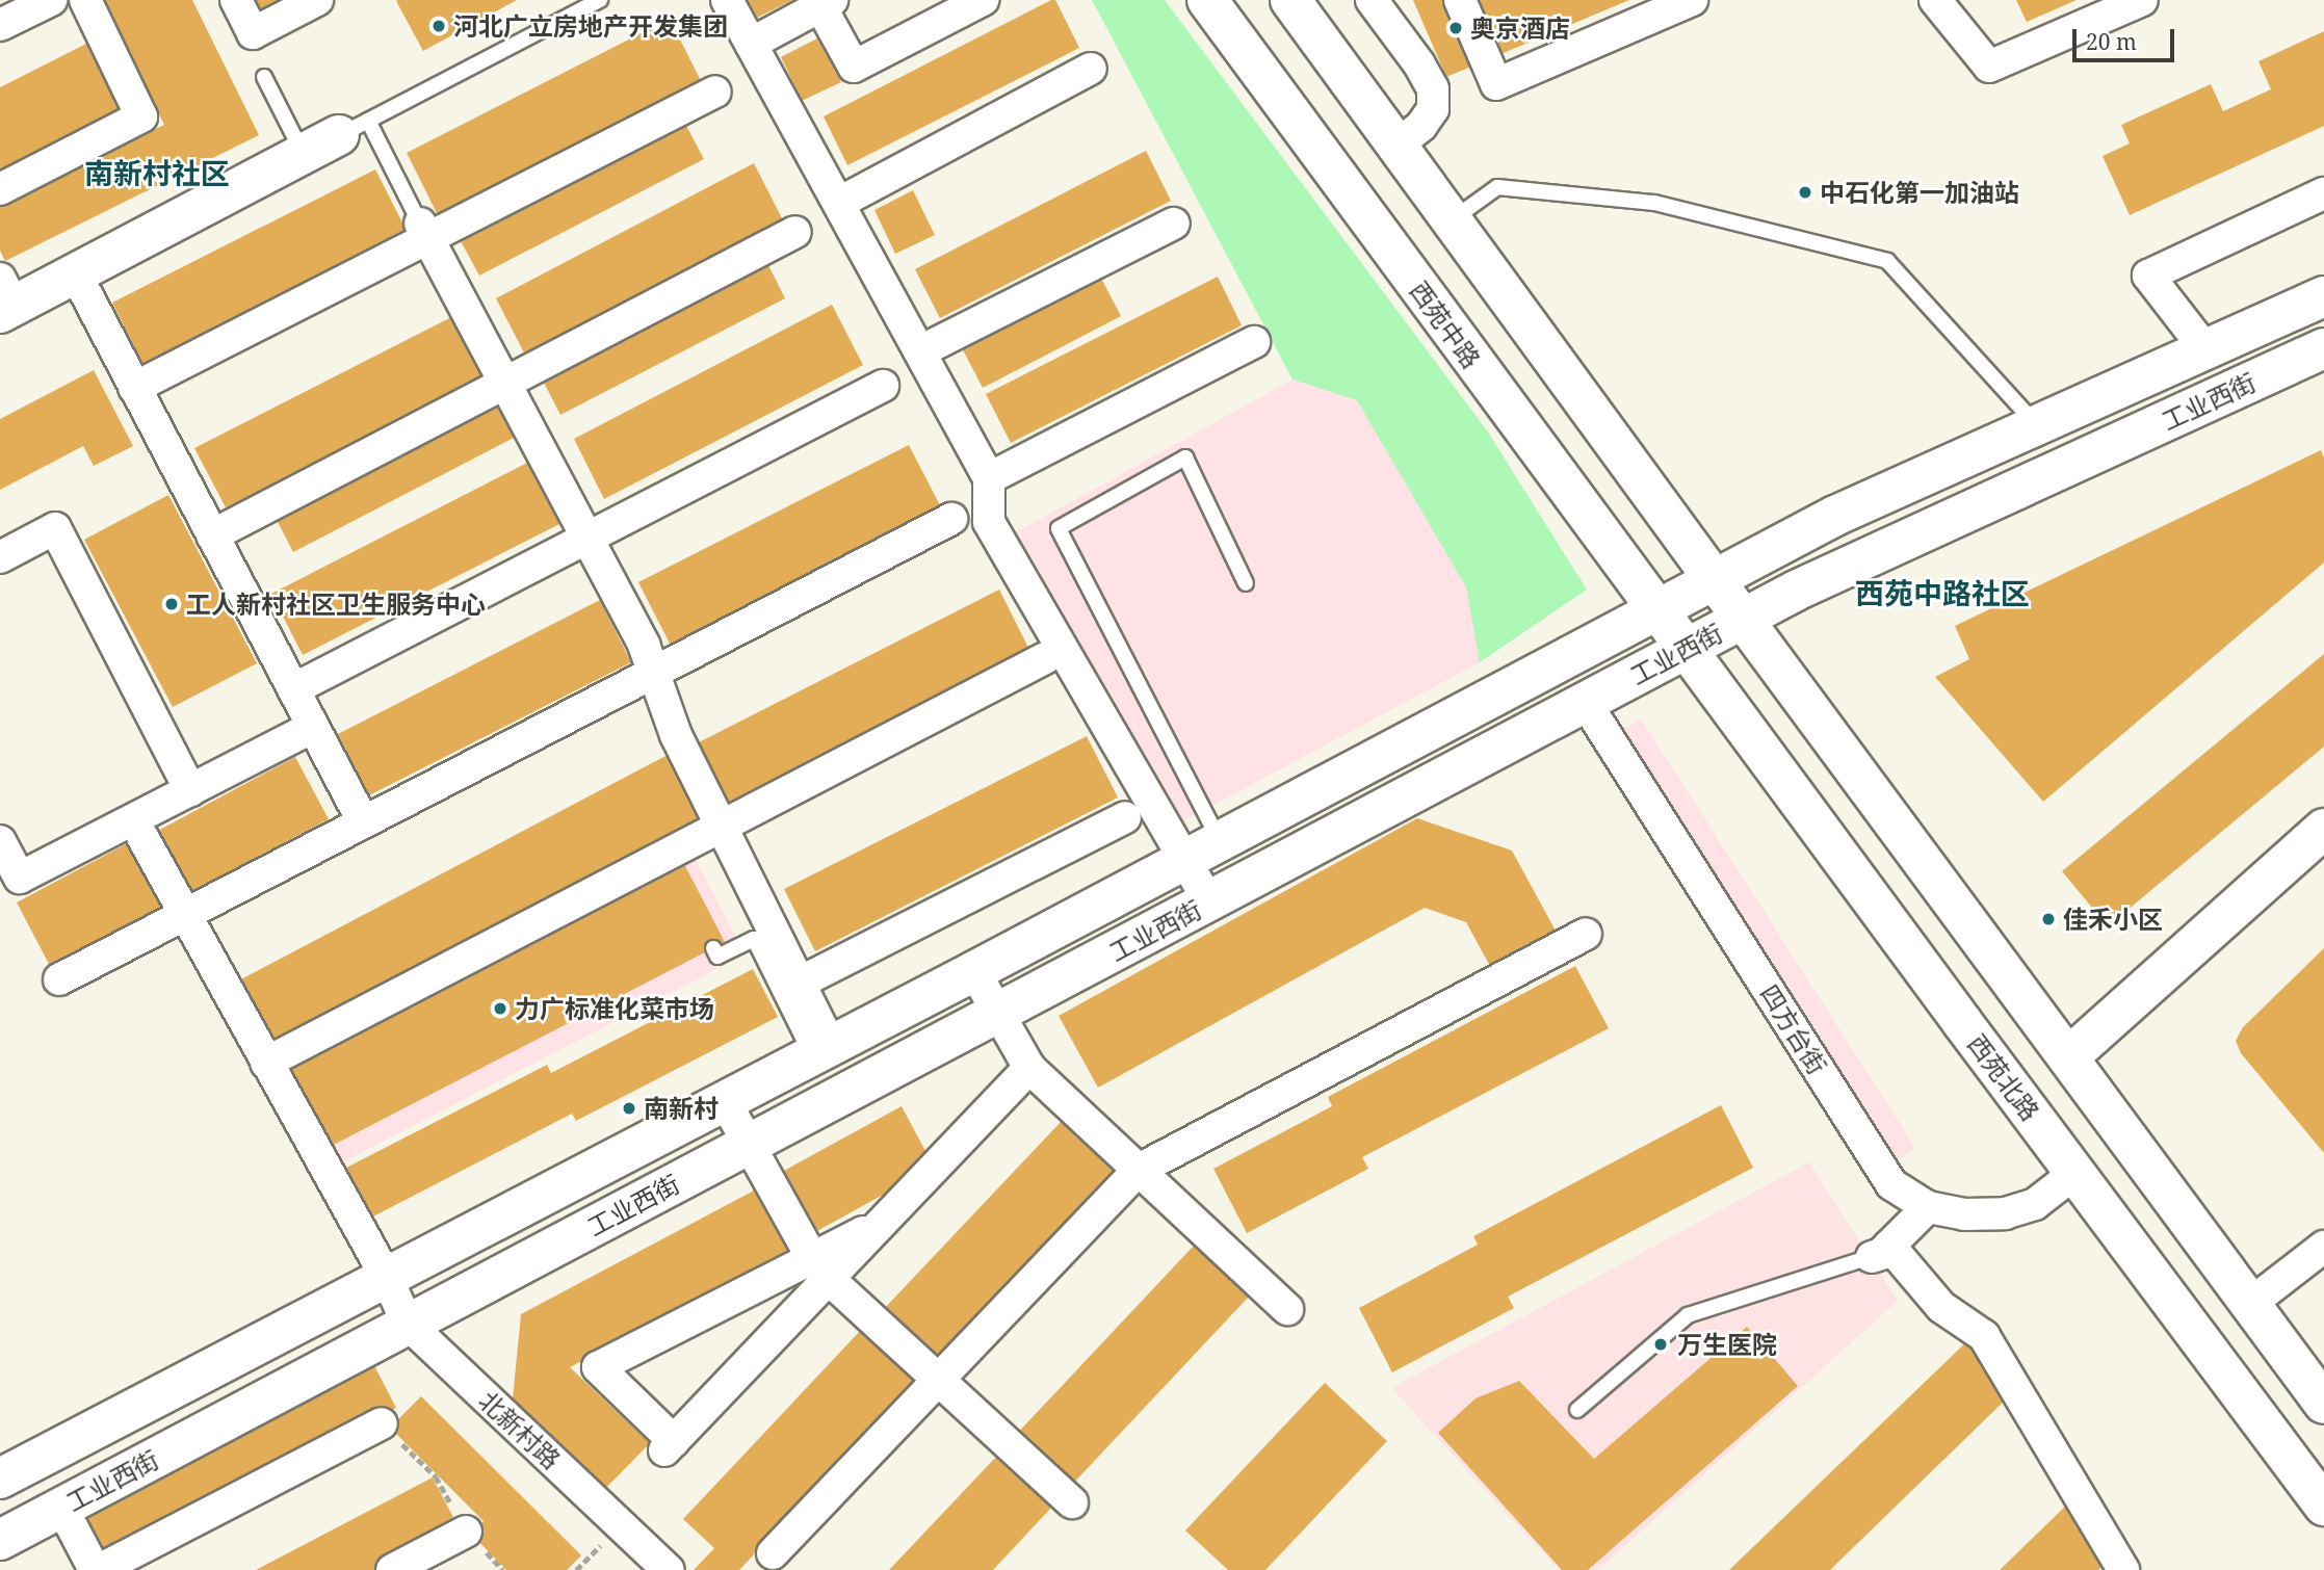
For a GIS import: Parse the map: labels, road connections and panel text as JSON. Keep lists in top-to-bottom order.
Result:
{
  "streets": {
    "main road": ["西苑中路", "工业西街", "西苑北路"],
    "street": ["四方台街", "北新村路"]
  },
  "crossings": [
    ["西苑中路", "工业西街"],
    ["西苑中路", "西苑北路"],
    ["工业西街", "四方台街"],
    ["工业西街", "西苑北路"],
    ["工业西街", "北新村路"],
    ["四方台街", "西苑北路"]
  ],
  "districts": ["南新村社区", "西苑中路社区"],
  "places": [
    "河北广立房地产开发集团",
    "奥京酒店",
    "中石化第一加油站",
    "工人新村社区卫生服务中心",
    "佳禾小区",
    "力广标准化菜市场",
    "南新村",
    "万生医院"
  ],
  "scale_bar": "20 m"
}
